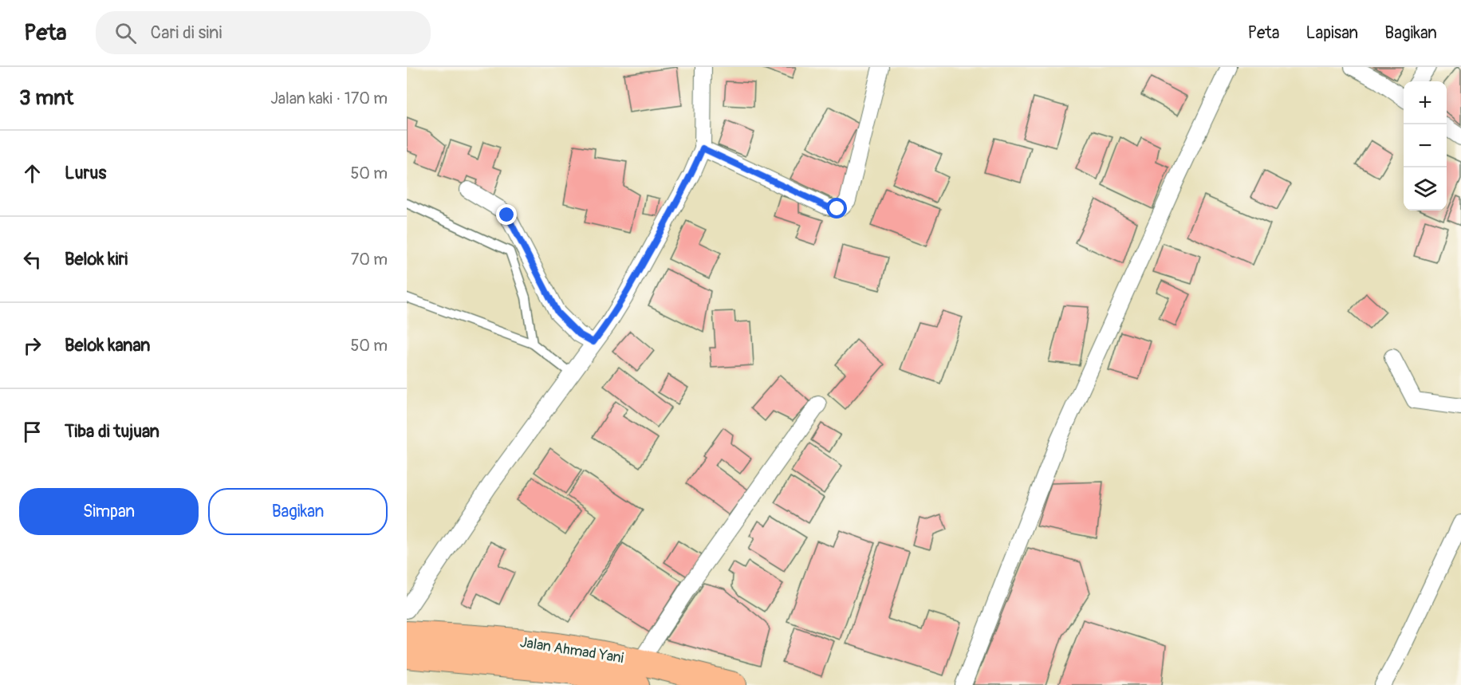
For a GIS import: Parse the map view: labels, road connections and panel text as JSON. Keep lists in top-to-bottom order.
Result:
{
  "streets": {
    "main road": ["Jalan Ahmad Yani"]
  },
  "page": {
    "header": "Peta",
    "search": "Cari di sini",
    "nav": ["Peta", "Lapisan", "Bagikan"],
    "heading": ["3 mnt", "Jalan kaki · 170 m"],
    "map_buttons": ["+", "−"],
    "list": [
      ["Lurus", "50 m"],
      ["Belok kiri", "70 m"],
      ["Belok kanan", "50 m"],
      "Tiba di tujuan"
    ],
    "buttons": ["Simpan", "Bagikan"]
  }
}
